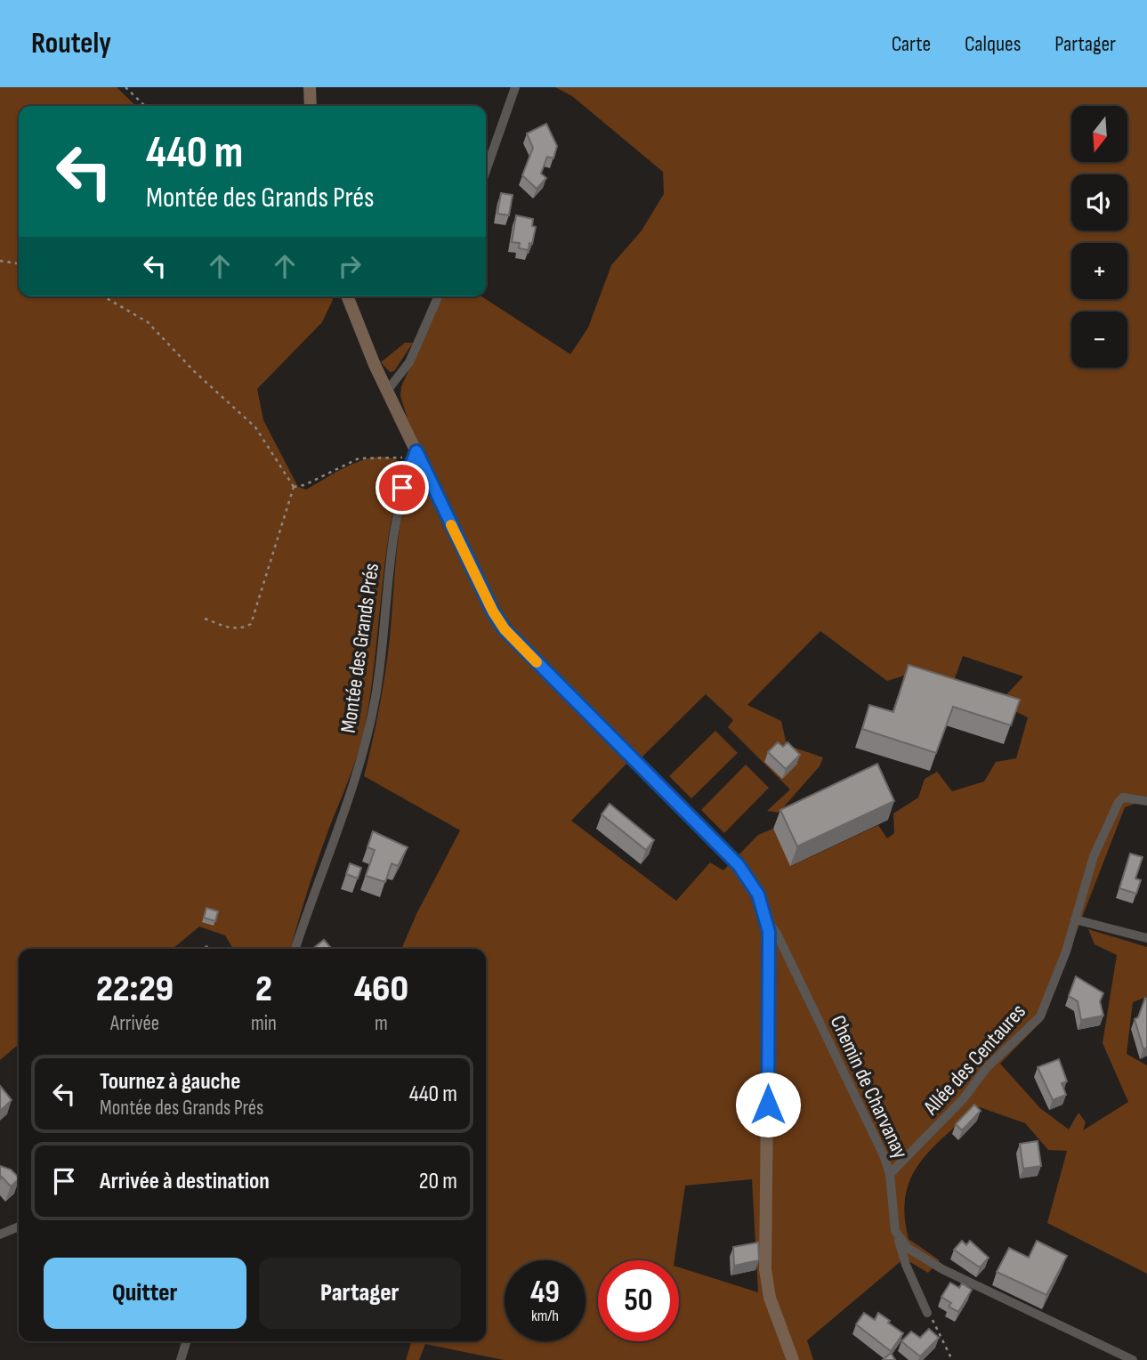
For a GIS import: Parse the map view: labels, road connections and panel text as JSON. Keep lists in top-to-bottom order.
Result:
{
  "streets": {
    "street": ["Montée des Grands Prés", "Allée des Centaures", "Chemin de Charvanay"]
  },
  "crossings": [
    ["Allée des Centaures", "Chemin de Charvanay"]
  ],
  "north": "bottom",
  "page": {
    "header": "Routely",
    "nav": ["Carte", "Calques", "Partager"],
    "map_buttons": ["+", "−"],
    "turn": ["440 m", "Montée des Grands Prés"],
    "eta": [
      "22:29",
      "Arrivée",
      "2",
      "min",
      "460",
      "m"
    ],
    "list": [
      {
        "name": "Tournez à gauche",
        "note": "Montée des Grands Prés",
        "value": "440 m"
      },
      {
        "name": "Arrivée à destination",
        "value": "20 m"
      }
    ],
    "buttons": ["Quitter", "Partager"],
    "speed": "49 km/h",
    "limit": "50"
  }
}
